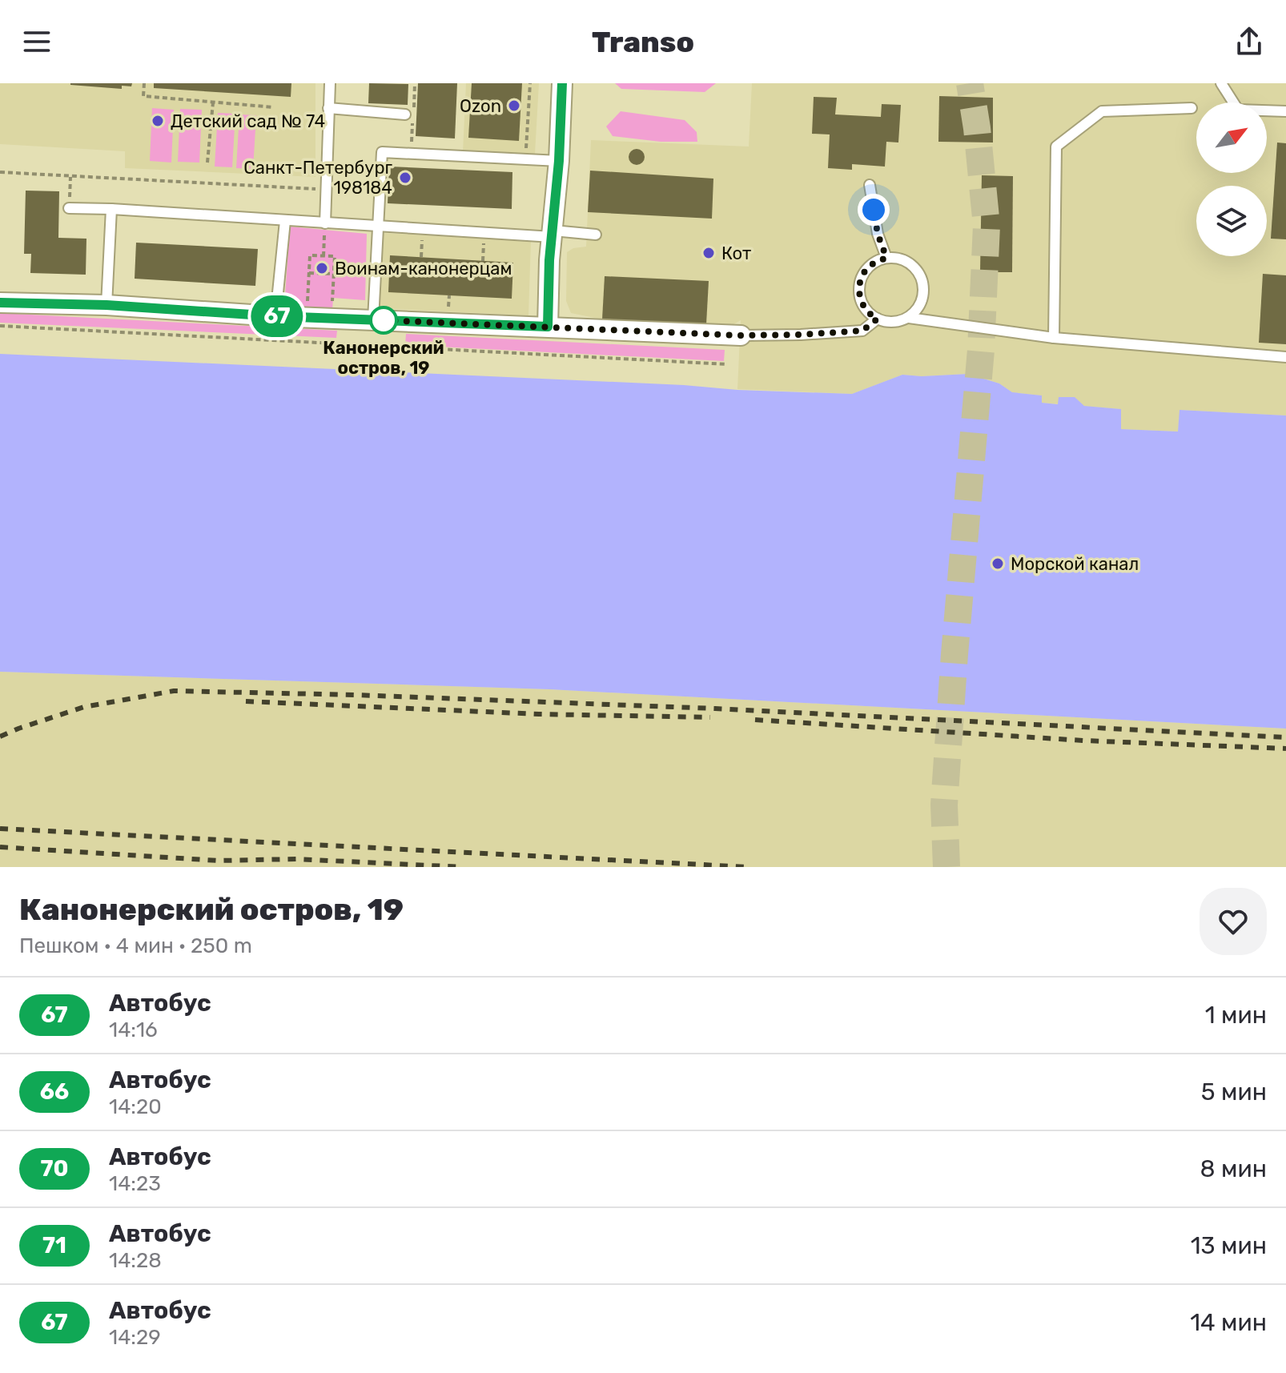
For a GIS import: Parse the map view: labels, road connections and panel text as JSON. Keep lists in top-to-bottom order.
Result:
{
  "places": [
    "Ozon",
    "Детский сад № 74",
    "Санкт-Петербург 198184",
    "Кот",
    "Воинам-канонерцам",
    "Канонерский остров, 19",
    "Морской канал"
  ],
  "lines": ["bus line 67"],
  "north": "top right",
  "page": {
    "header": "Transo",
    "on_map": "67",
    "heading": ["Канонерский остров, 19", "Пешком · 4 мин · 250 m"],
    "list": [
      {
        "mark": "67",
        "name": "Автобус",
        "note": "14:16",
        "value": "1 мин"
      },
      {
        "mark": "66",
        "name": "Автобус",
        "note": "14:20",
        "value": "5 мин"
      },
      {
        "mark": "70",
        "name": "Автобус",
        "note": "14:23",
        "value": "8 мин"
      },
      {
        "mark": "71",
        "name": "Автобус",
        "note": "14:28",
        "value": "13 мин"
      },
      {
        "mark": "67",
        "name": "Автобус",
        "note": "14:29",
        "value": "14 мин"
      }
    ]
  }
}
